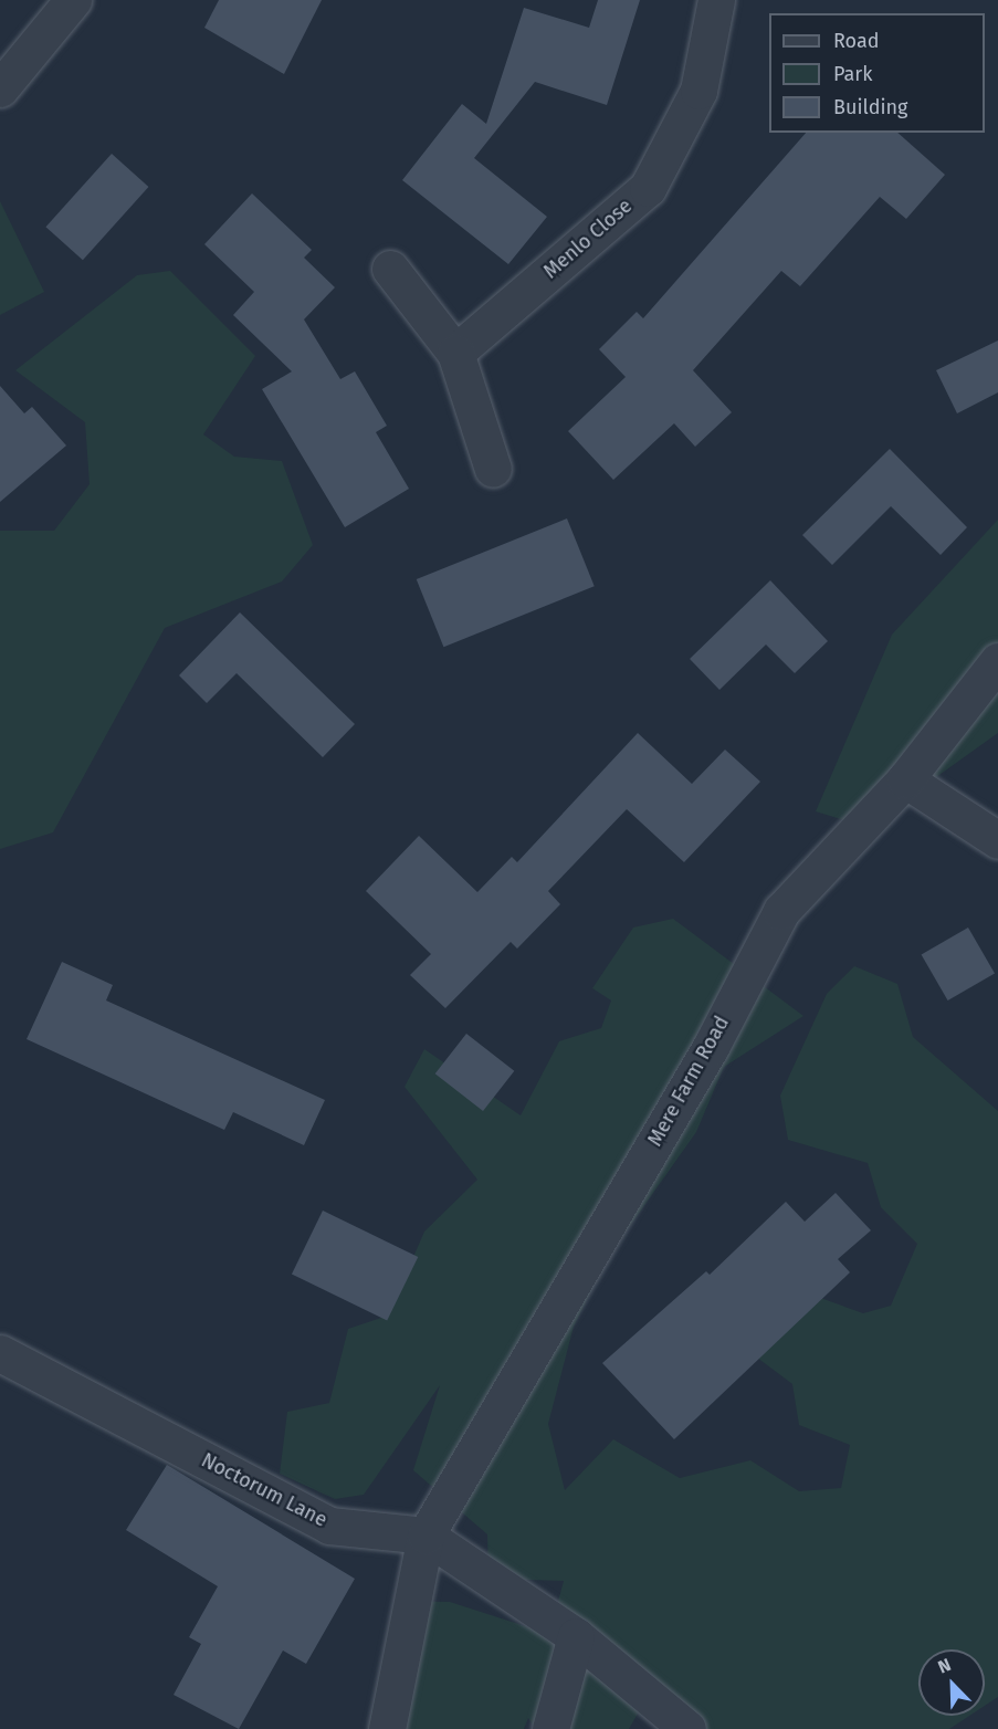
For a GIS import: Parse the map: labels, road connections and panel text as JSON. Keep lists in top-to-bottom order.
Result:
{
  "streets": {
    "street": ["Menlo Close", "Mere Farm Road", "Noctorum Lane"]
  },
  "crossings": [
    ["Mere Farm Road", "Noctorum Lane"]
  ],
  "legend": ["Road", "Park", "Building"],
  "north": "top left"
}
